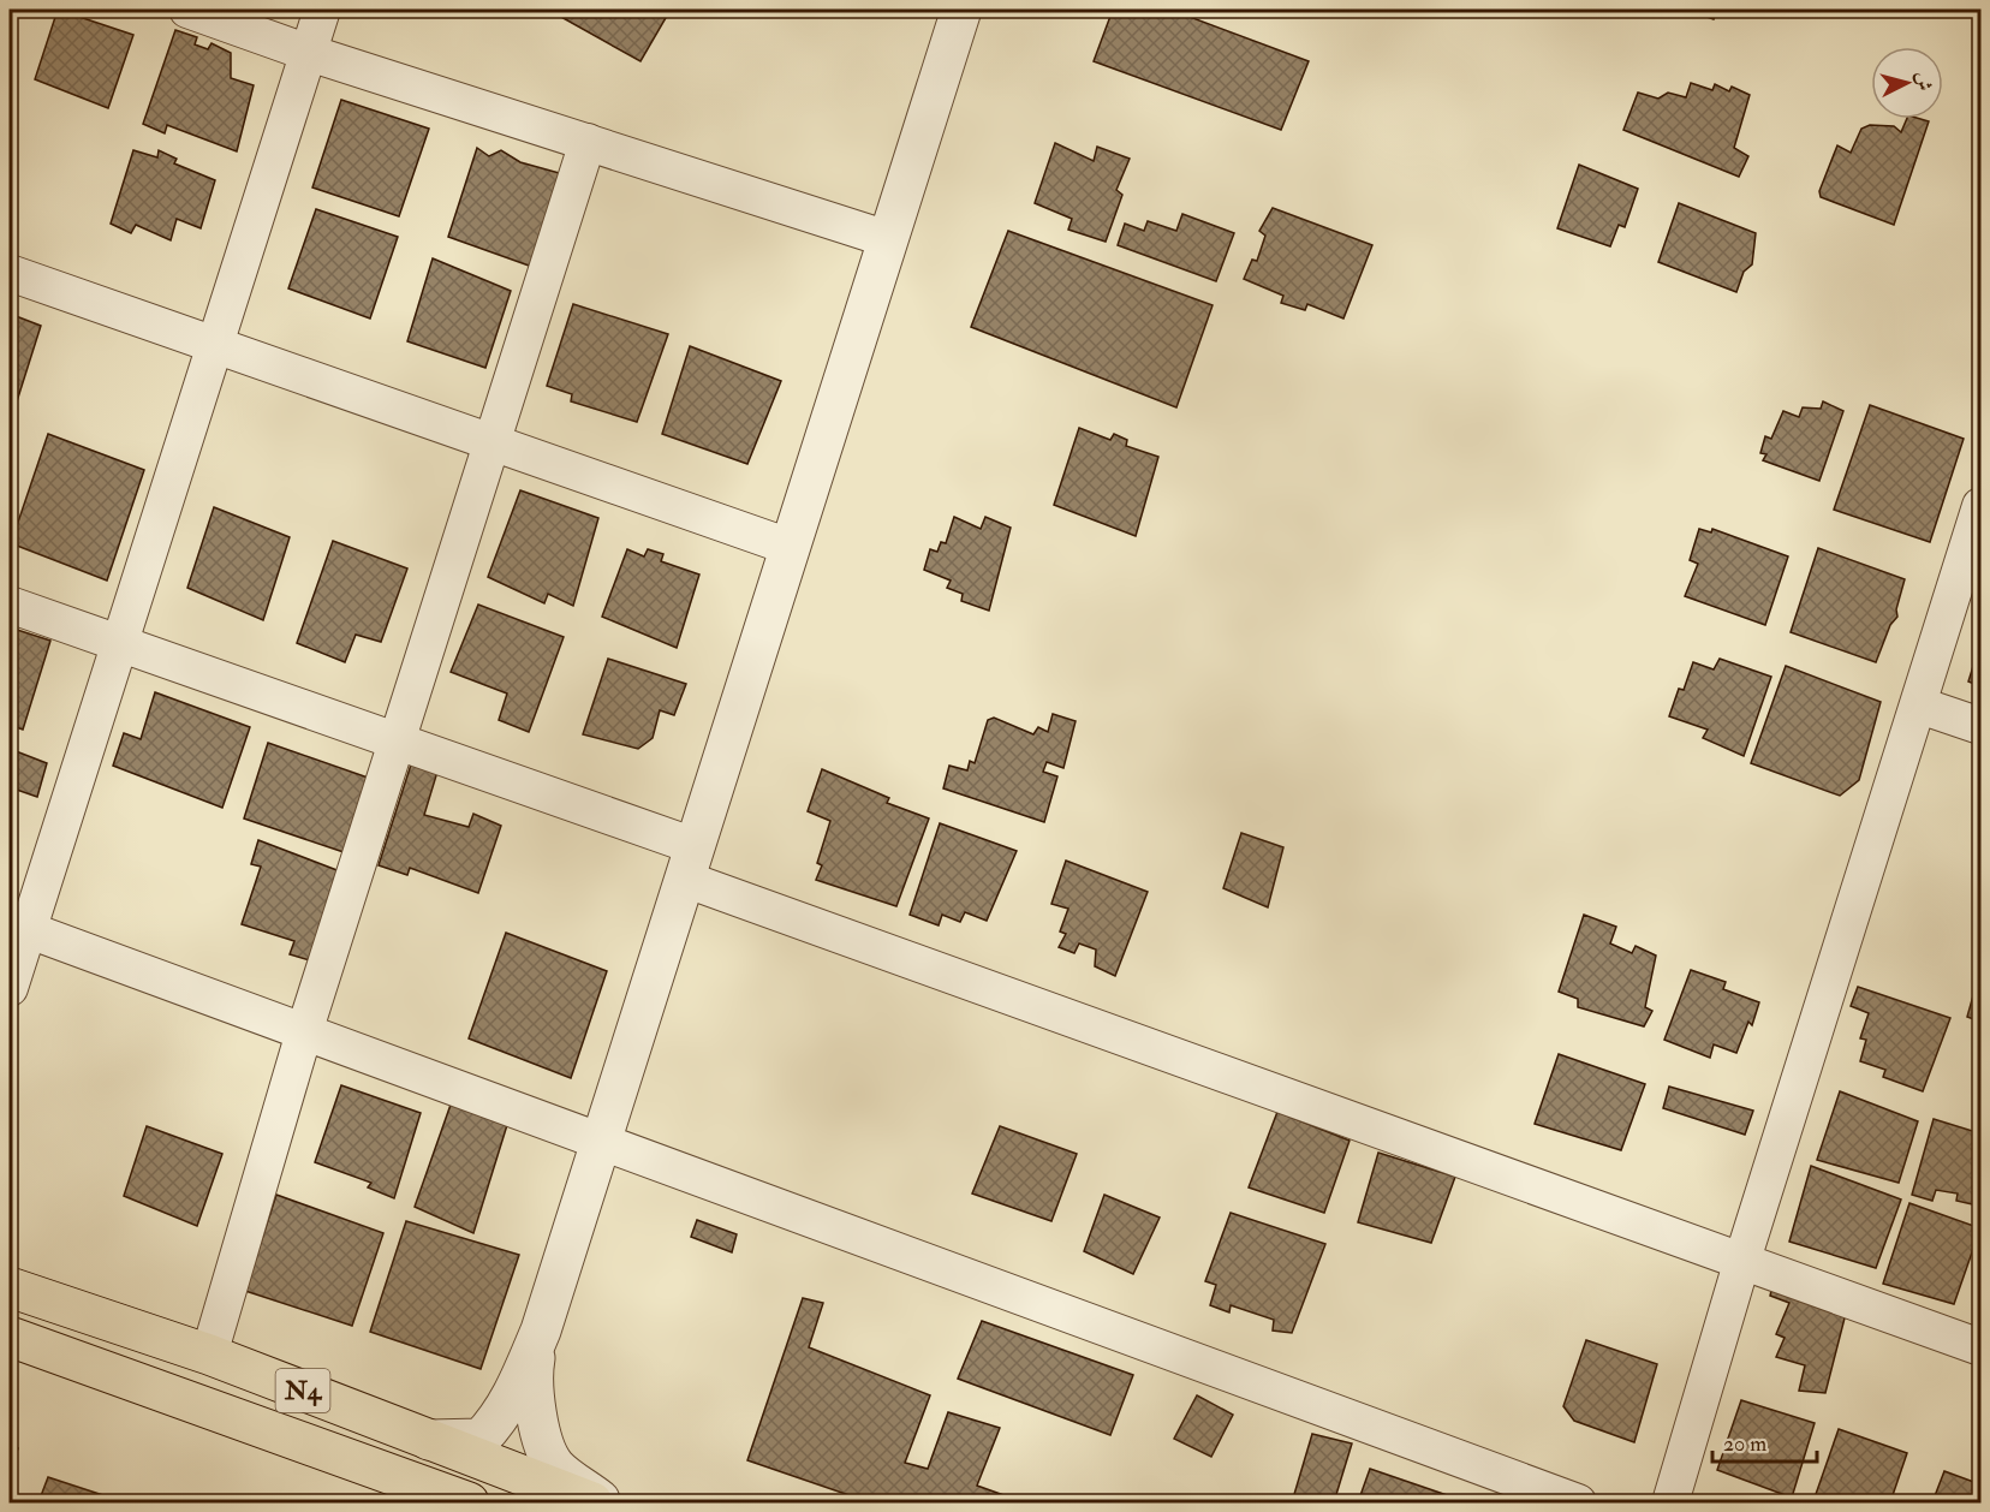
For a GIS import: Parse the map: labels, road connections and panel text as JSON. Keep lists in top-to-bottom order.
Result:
{
  "streets": {
    "highway": ["N4"]
  },
  "scale_bar": "20 m",
  "north": "right"
}
